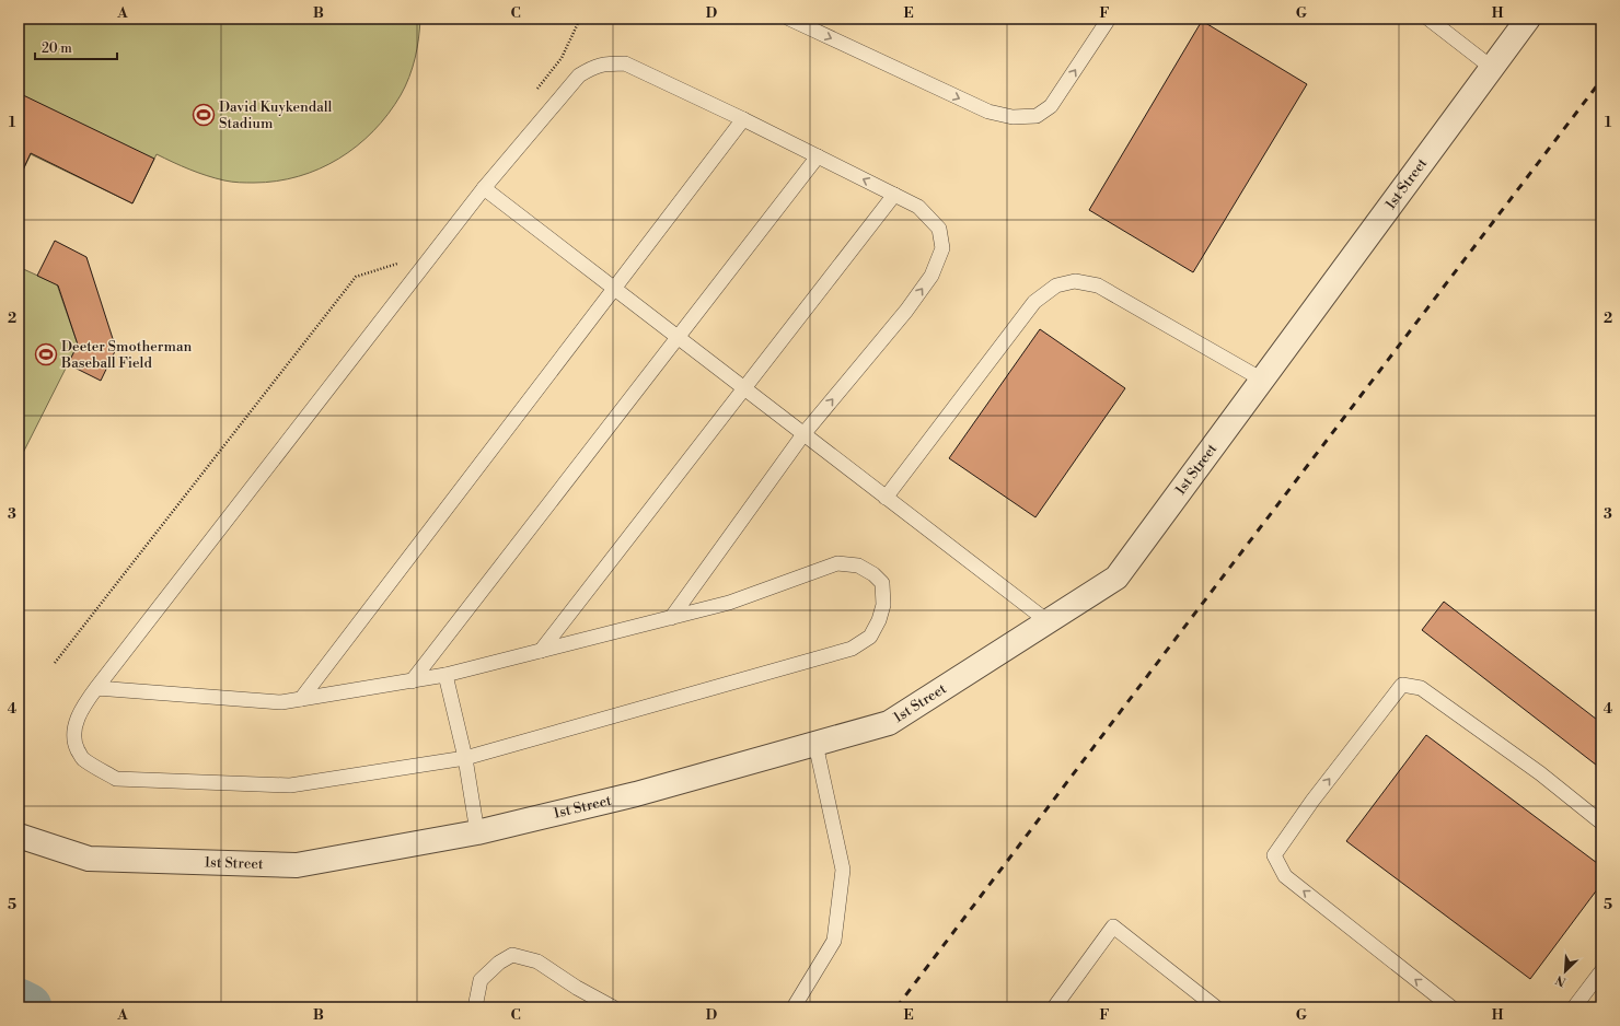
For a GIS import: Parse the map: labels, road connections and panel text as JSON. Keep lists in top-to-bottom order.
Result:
{
  "streets": {
    "street": ["1st Street"]
  },
  "places": {
    "sports": ["David Kuykendall Stadium", "Deeter Smotherman Baseball Field"]
  },
  "scale_bar": "20 m",
  "north": "bottom left",
  "grid": {
    "columns": [
      "A",
      "B",
      "C",
      "D",
      "E",
      "F",
      "G",
      "H"
    ],
    "rows": [
      "1",
      "2",
      "3",
      "4",
      "5"
    ]
  }
}
